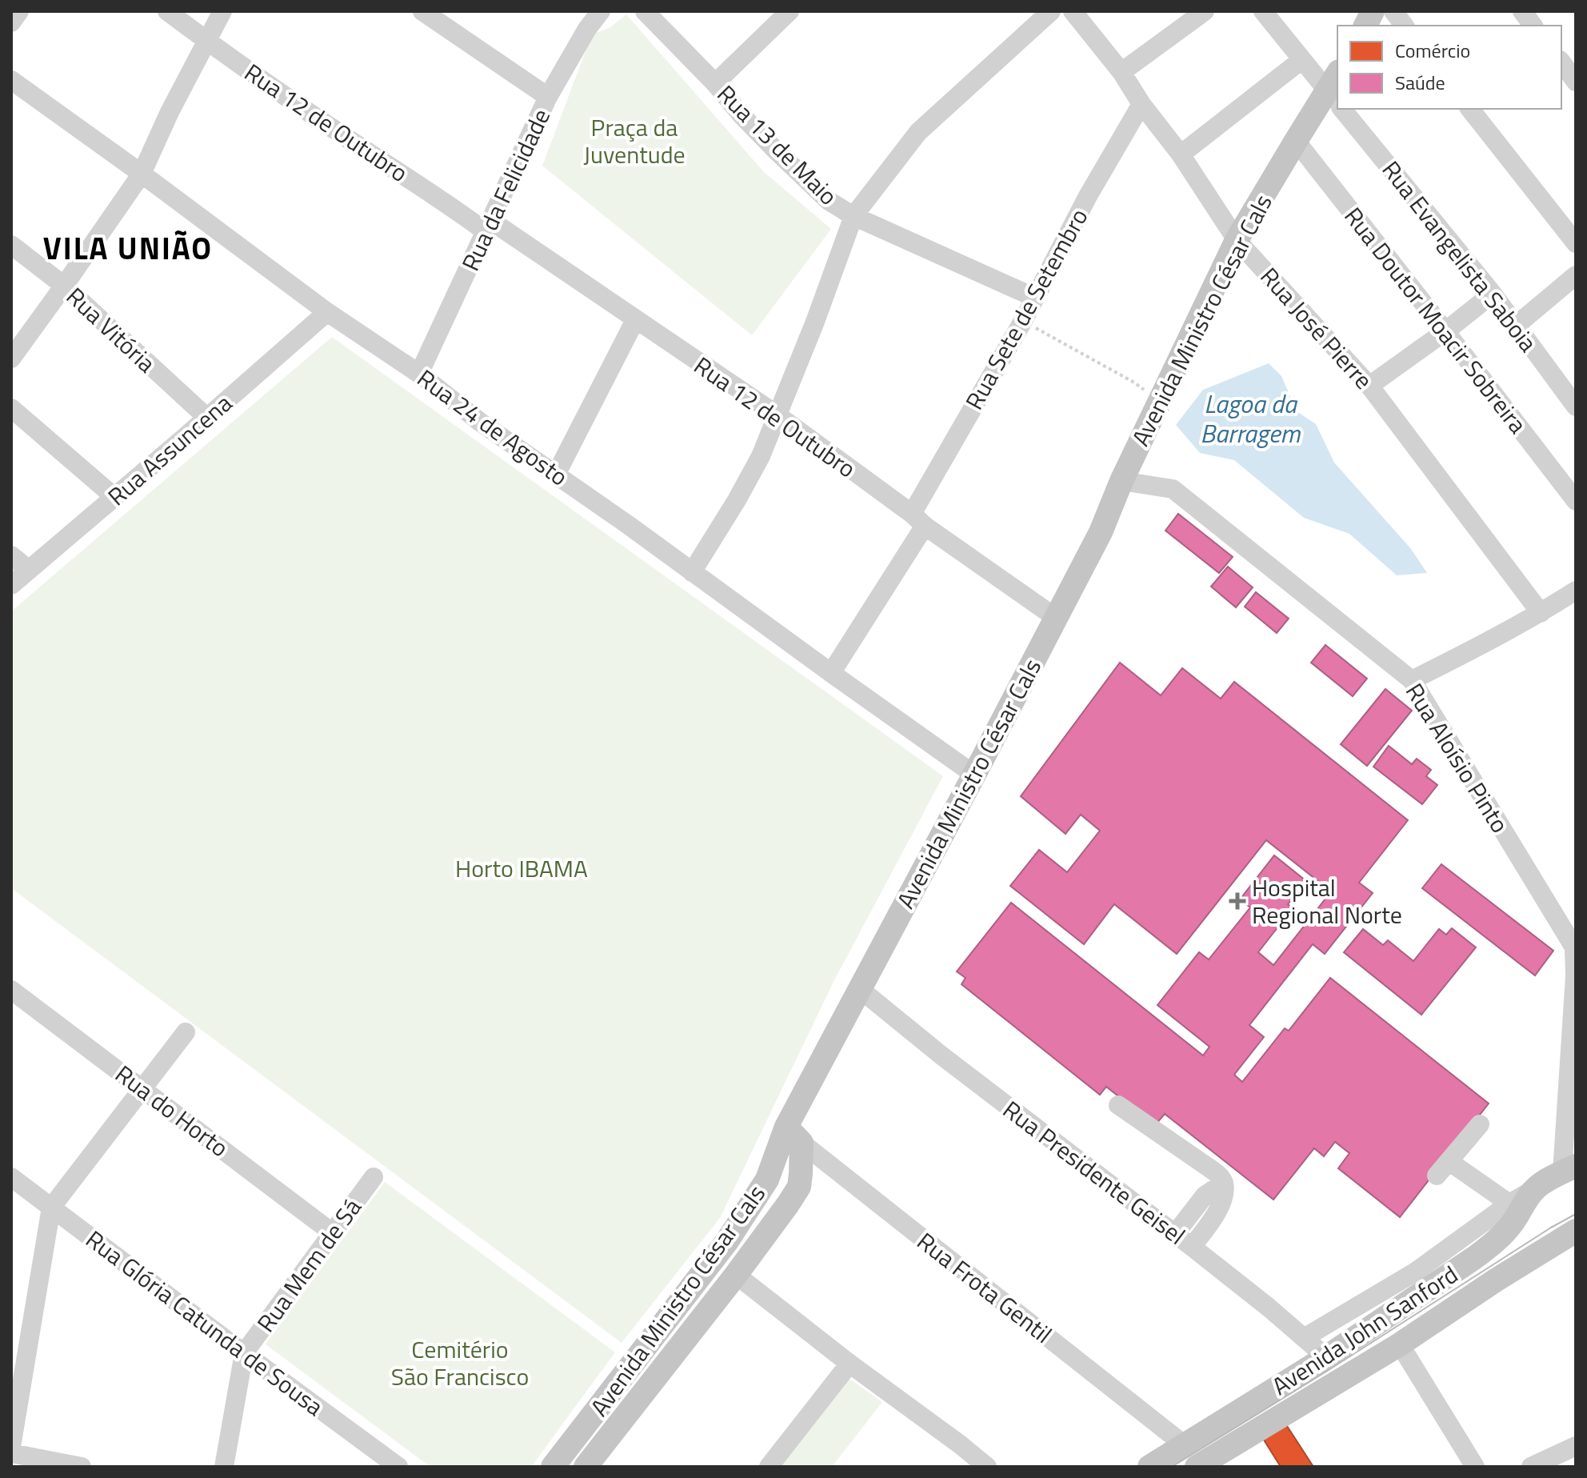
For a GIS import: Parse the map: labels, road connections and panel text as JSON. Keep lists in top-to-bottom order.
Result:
{
  "streets": {
    "main road": ["Avenida Ministro César Cals", "Avenida John Sanford"],
    "street": [
      "Rua 12 de Outubro",
      "Rua 13 de Maio",
      "Rua da Felicidade",
      "Rua Evangelista Saboia",
      "Rua Sete de Setembro",
      "Rua Doutor Moacir Sobreira",
      "Rua José Pierre",
      "Rua Vitória",
      "Rua 24 de Agosto",
      "Rua Assuncena",
      "Rua Aloísio Pinto",
      "Rua do Horto",
      "Rua Presidente Geisel",
      "Rua Mem de Sá",
      "Rua Frota Gentil",
      "Rua Glória Catunda de Sousa"
    ]
  },
  "crossings": [
    ["Rua 12 de Outubro", "Rua da Felicidade"],
    ["Rua 12 de Outubro", "Rua Sete de Setembro"],
    ["Rua 12 de Outubro", "Avenida Ministro César Cals"],
    ["Rua 13 de Maio", "Rua Sete de Setembro"],
    ["Rua da Felicidade", "Rua 24 de Agosto"],
    ["Rua Evangelista Saboia", "Avenida Ministro César Cals"],
    ["Rua Sete de Setembro", "Rua José Pierre"],
    ["Rua Sete de Setembro", "Rua 24 de Agosto"],
    ["Avenida Ministro César Cals", "Rua Doutor Moacir Sobreira"],
    ["Avenida Ministro César Cals", "Rua José Pierre"],
    ["Avenida Ministro César Cals", "Rua 24 de Agosto"],
    ["Avenida Ministro César Cals", "Rua Aloísio Pinto"],
    ["Avenida Ministro César Cals", "Rua Presidente Geisel"],
    ["Avenida Ministro César Cals", "Rua Frota Gentil"],
    ["Rua Vitória", "Rua Assuncena"],
    ["Rua 24 de Agosto", "Rua Assuncena"],
    ["Rua Aloísio Pinto", "Avenida John Sanford"],
    ["Rua do Horto", "Rua Mem de Sá"],
    ["Rua Presidente Geisel", "Avenida John Sanford"],
    ["Rua Mem de Sá", "Rua Glória Catunda de Sousa"],
    ["Rua Frota Gentil", "Avenida John Sanford"]
  ],
  "districts": ["VILA UNIÃO"],
  "water": ["Lagoa da Barragem"],
  "parks": ["Praça da Juventude", "Horto IBAMA", "Cemitério São Francisco"],
  "places": {
    "health": ["Hospital Regional Norte"]
  },
  "legend": ["Comércio", "Saúde"]
}
